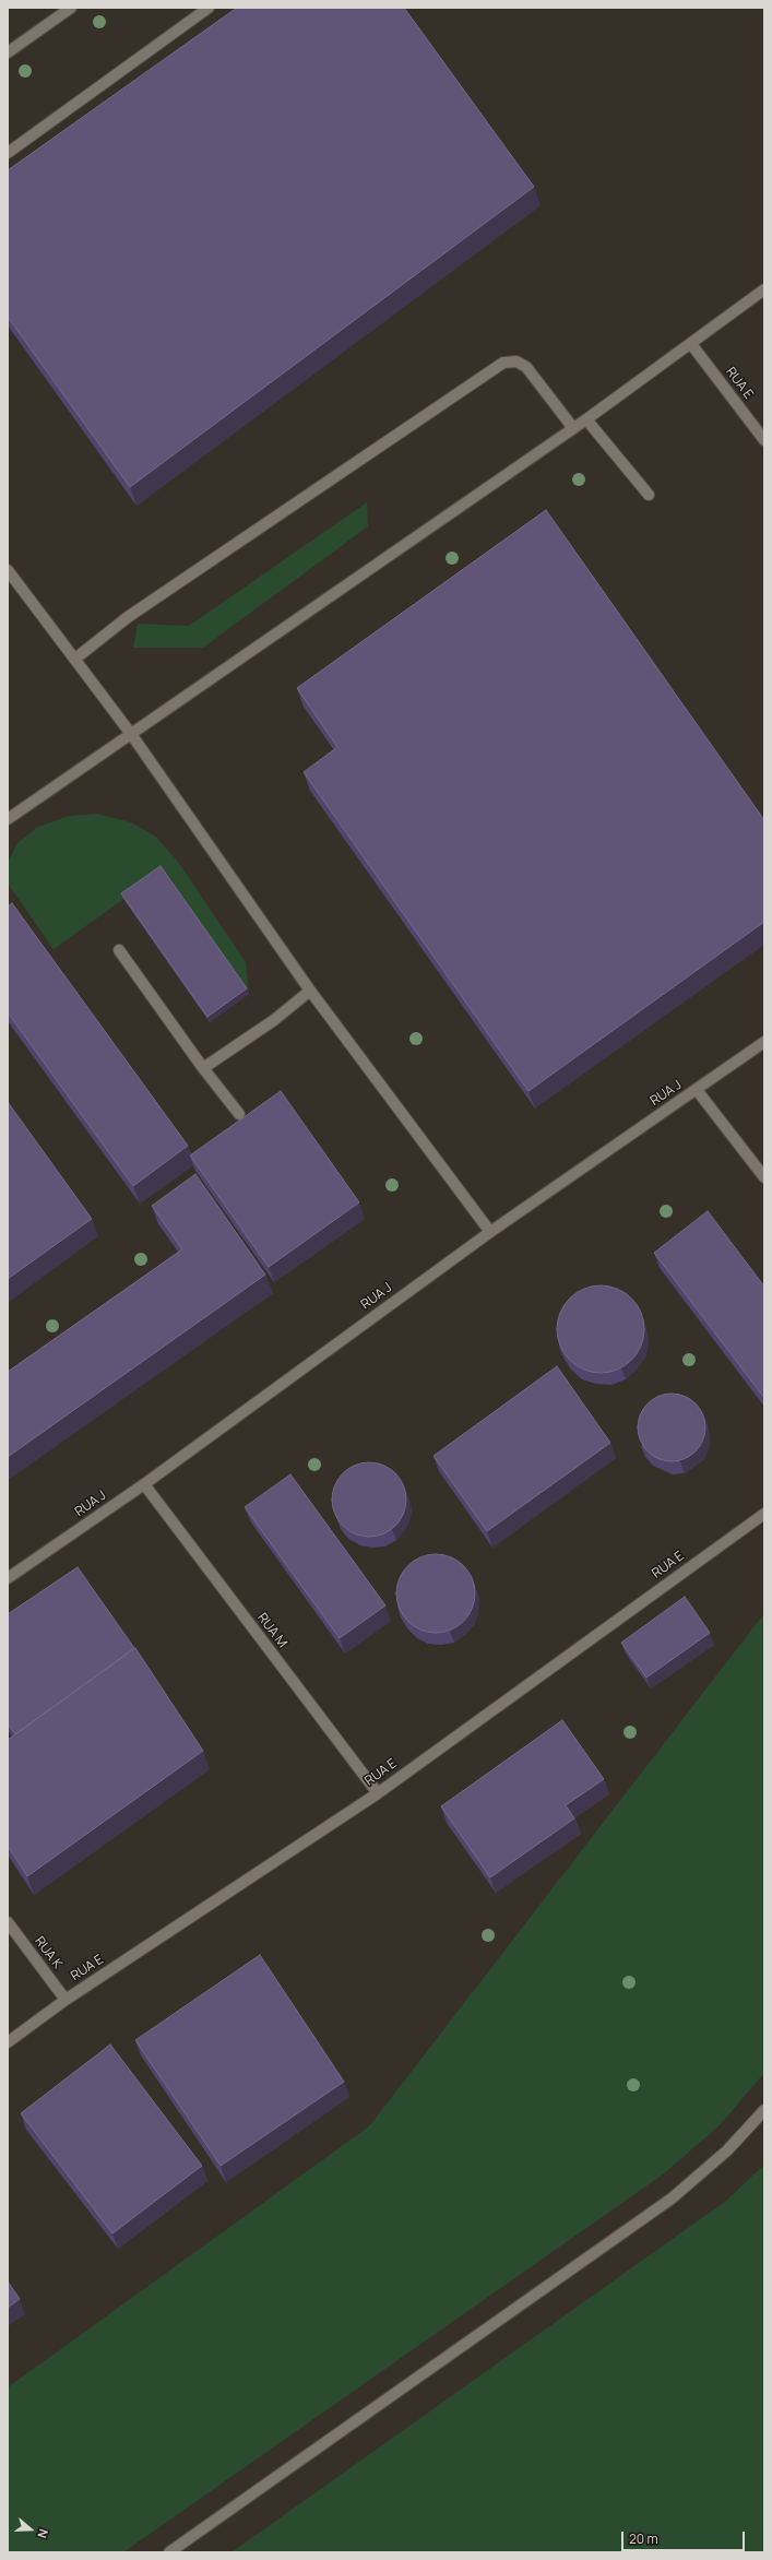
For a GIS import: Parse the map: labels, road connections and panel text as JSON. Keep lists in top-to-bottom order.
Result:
{
  "streets": {
    "lane": [
      "RUA E",
      "RUA J",
      "RUA M",
      "RUA K"
    ]
  },
  "crossings": [
    ["RUA E", "RUA M"],
    ["RUA E", "RUA K"],
    ["RUA J", "RUA M"]
  ],
  "scale_bar": "20 m",
  "north": "right"
}
